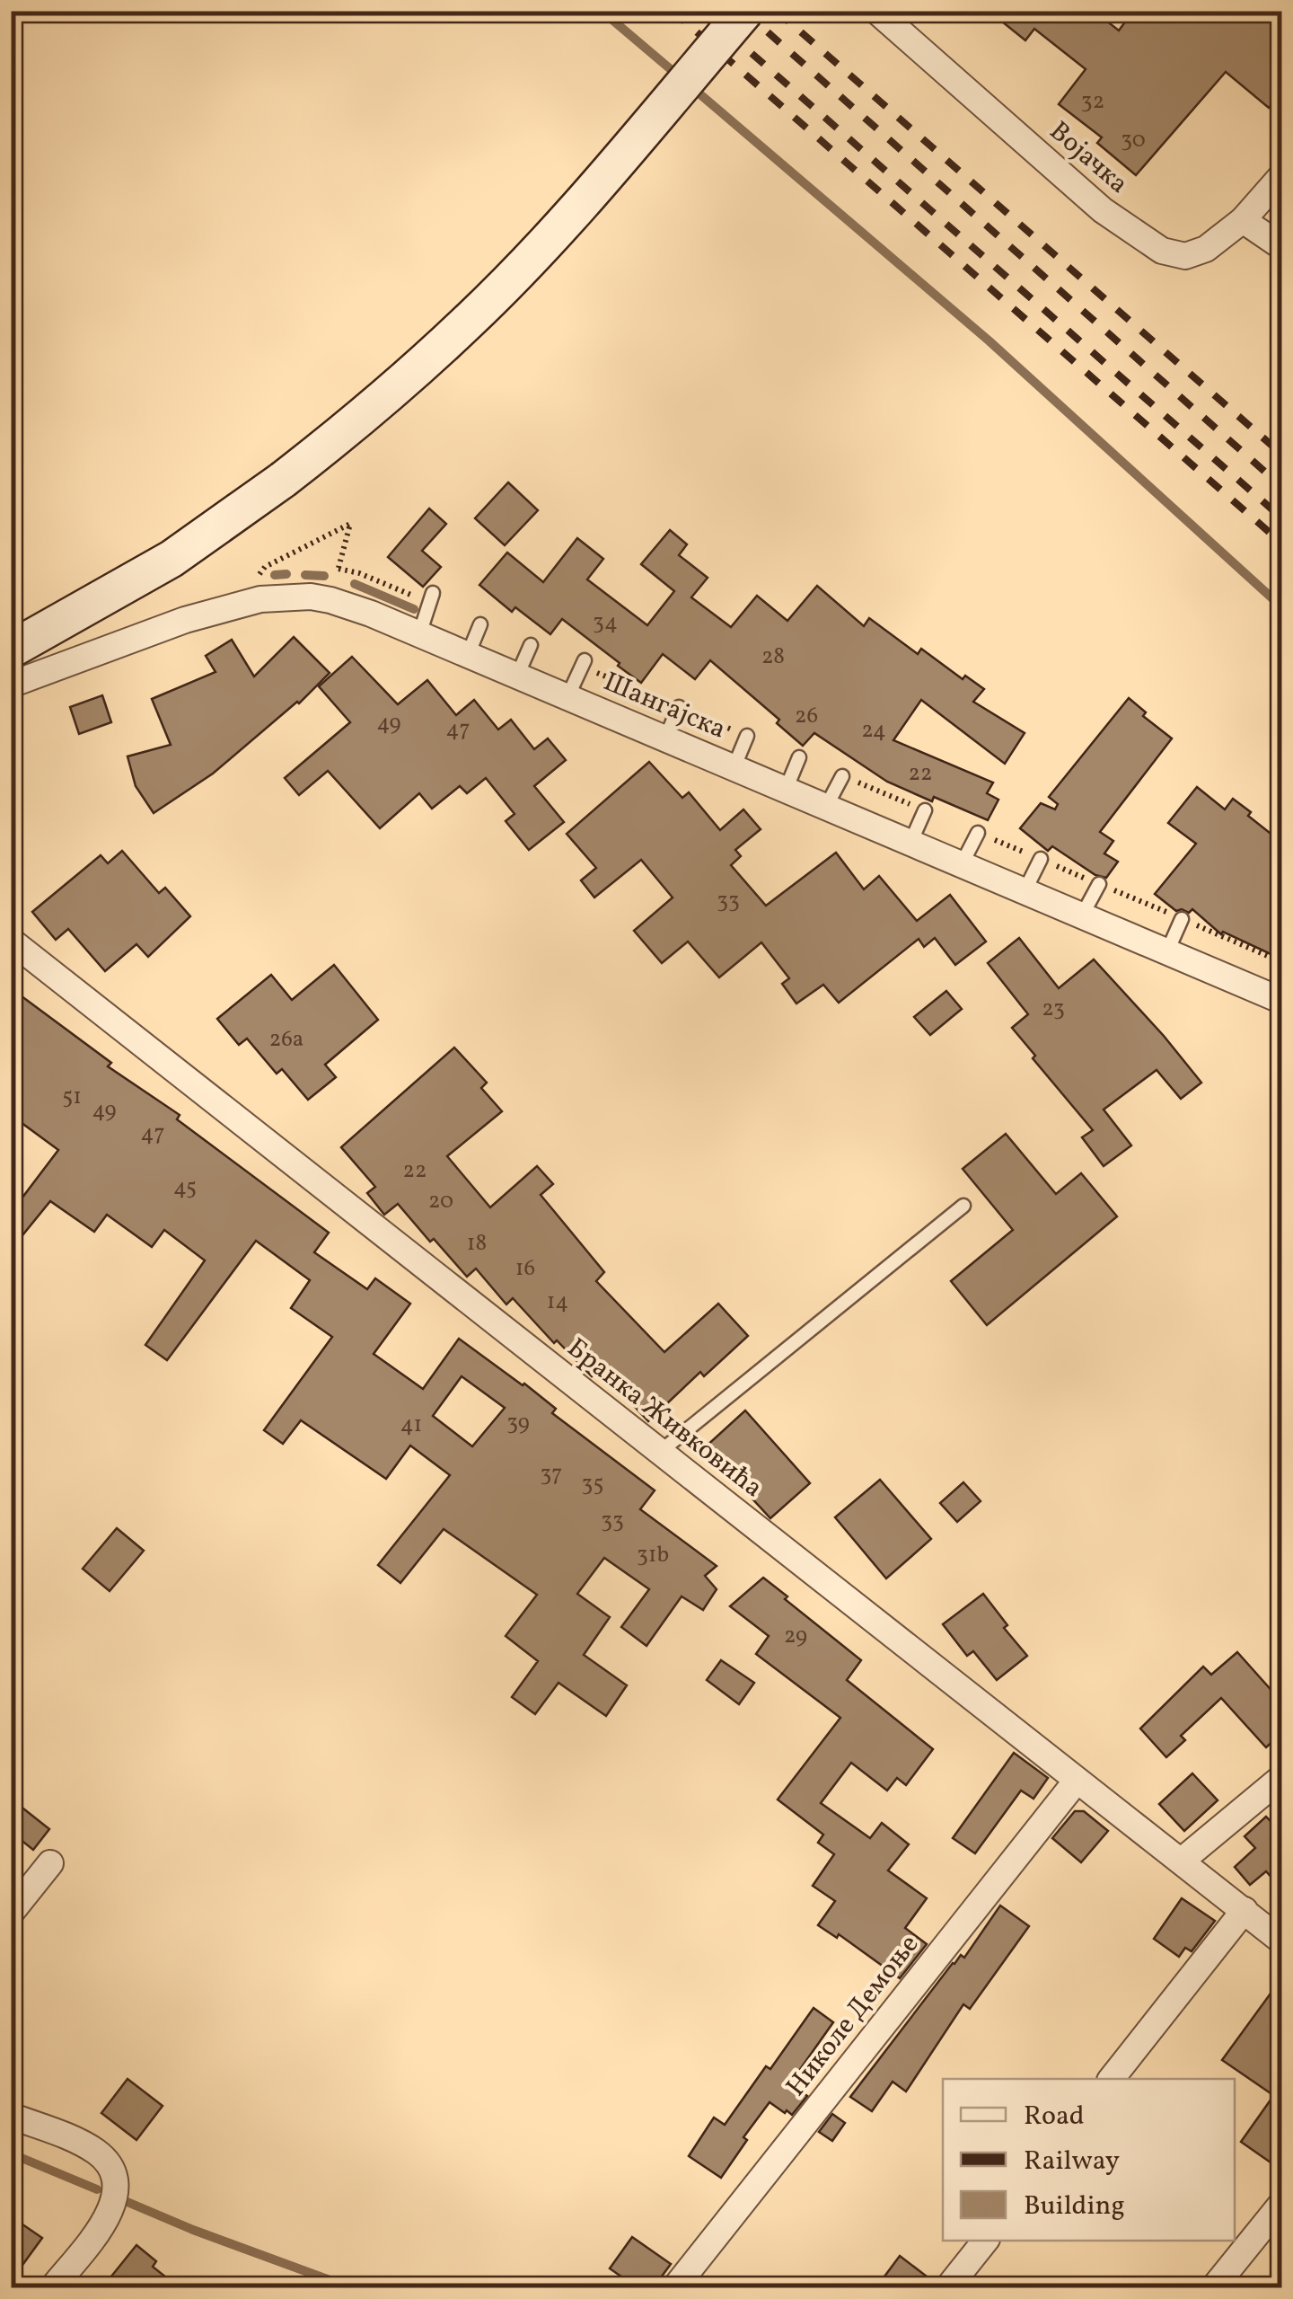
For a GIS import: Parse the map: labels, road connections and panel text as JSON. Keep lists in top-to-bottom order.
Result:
{
  "streets": {
    "street": [
      "Војачка",
      "Шангајска",
      "Бранка Живковића",
      "Николе Демоње"
    ]
  },
  "crossings": [
    ["Бранка Живковића", "Николе Демоње"]
  ],
  "house_numbers": [
    "32",
    "30",
    "34",
    "28",
    "26",
    "49",
    "47",
    "24",
    "22",
    "33",
    "23",
    "26a",
    "51",
    "49",
    "47",
    "22",
    "45",
    "20",
    "18",
    "16",
    "14",
    "39",
    "41",
    "37",
    "35",
    "33",
    "31b",
    "29"
  ],
  "legend": ["Road", "Railway", "Building"]
}
